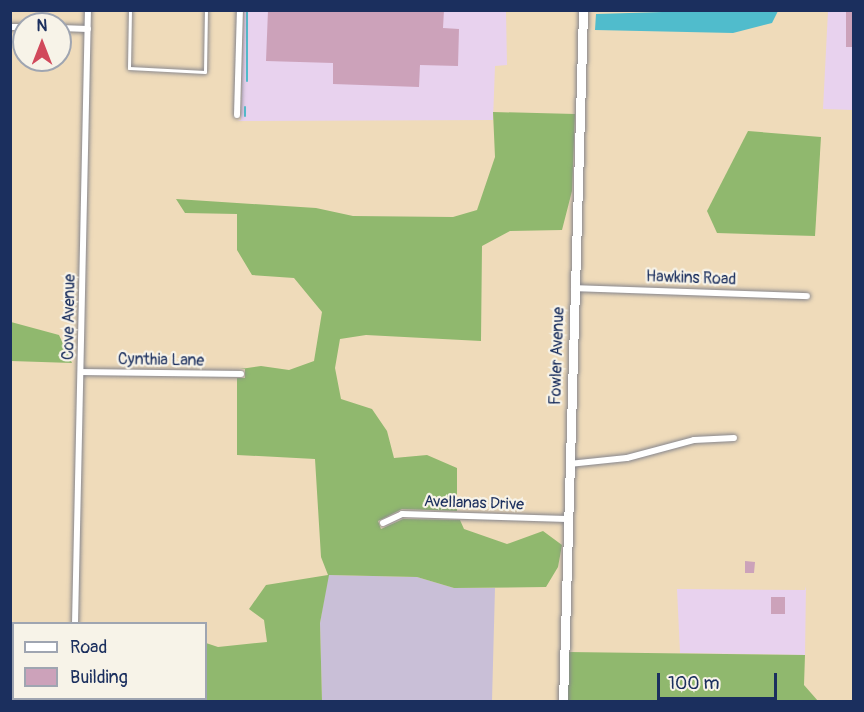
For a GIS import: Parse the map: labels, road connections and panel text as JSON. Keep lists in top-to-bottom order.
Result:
{
  "streets": {
    "street": [
      "Hawkins Road",
      "Cove Avenue",
      "Fowler Avenue",
      "Cynthia Lane",
      "Avellanas Drive"
    ]
  },
  "crossings": [
    ["Hawkins Road", "Fowler Avenue"],
    ["Cove Avenue", "Cynthia Lane"],
    ["Fowler Avenue", "Avellanas Drive"]
  ],
  "legend": ["Road", "Building"],
  "scale_bar": "100 m",
  "north": "top"
}
